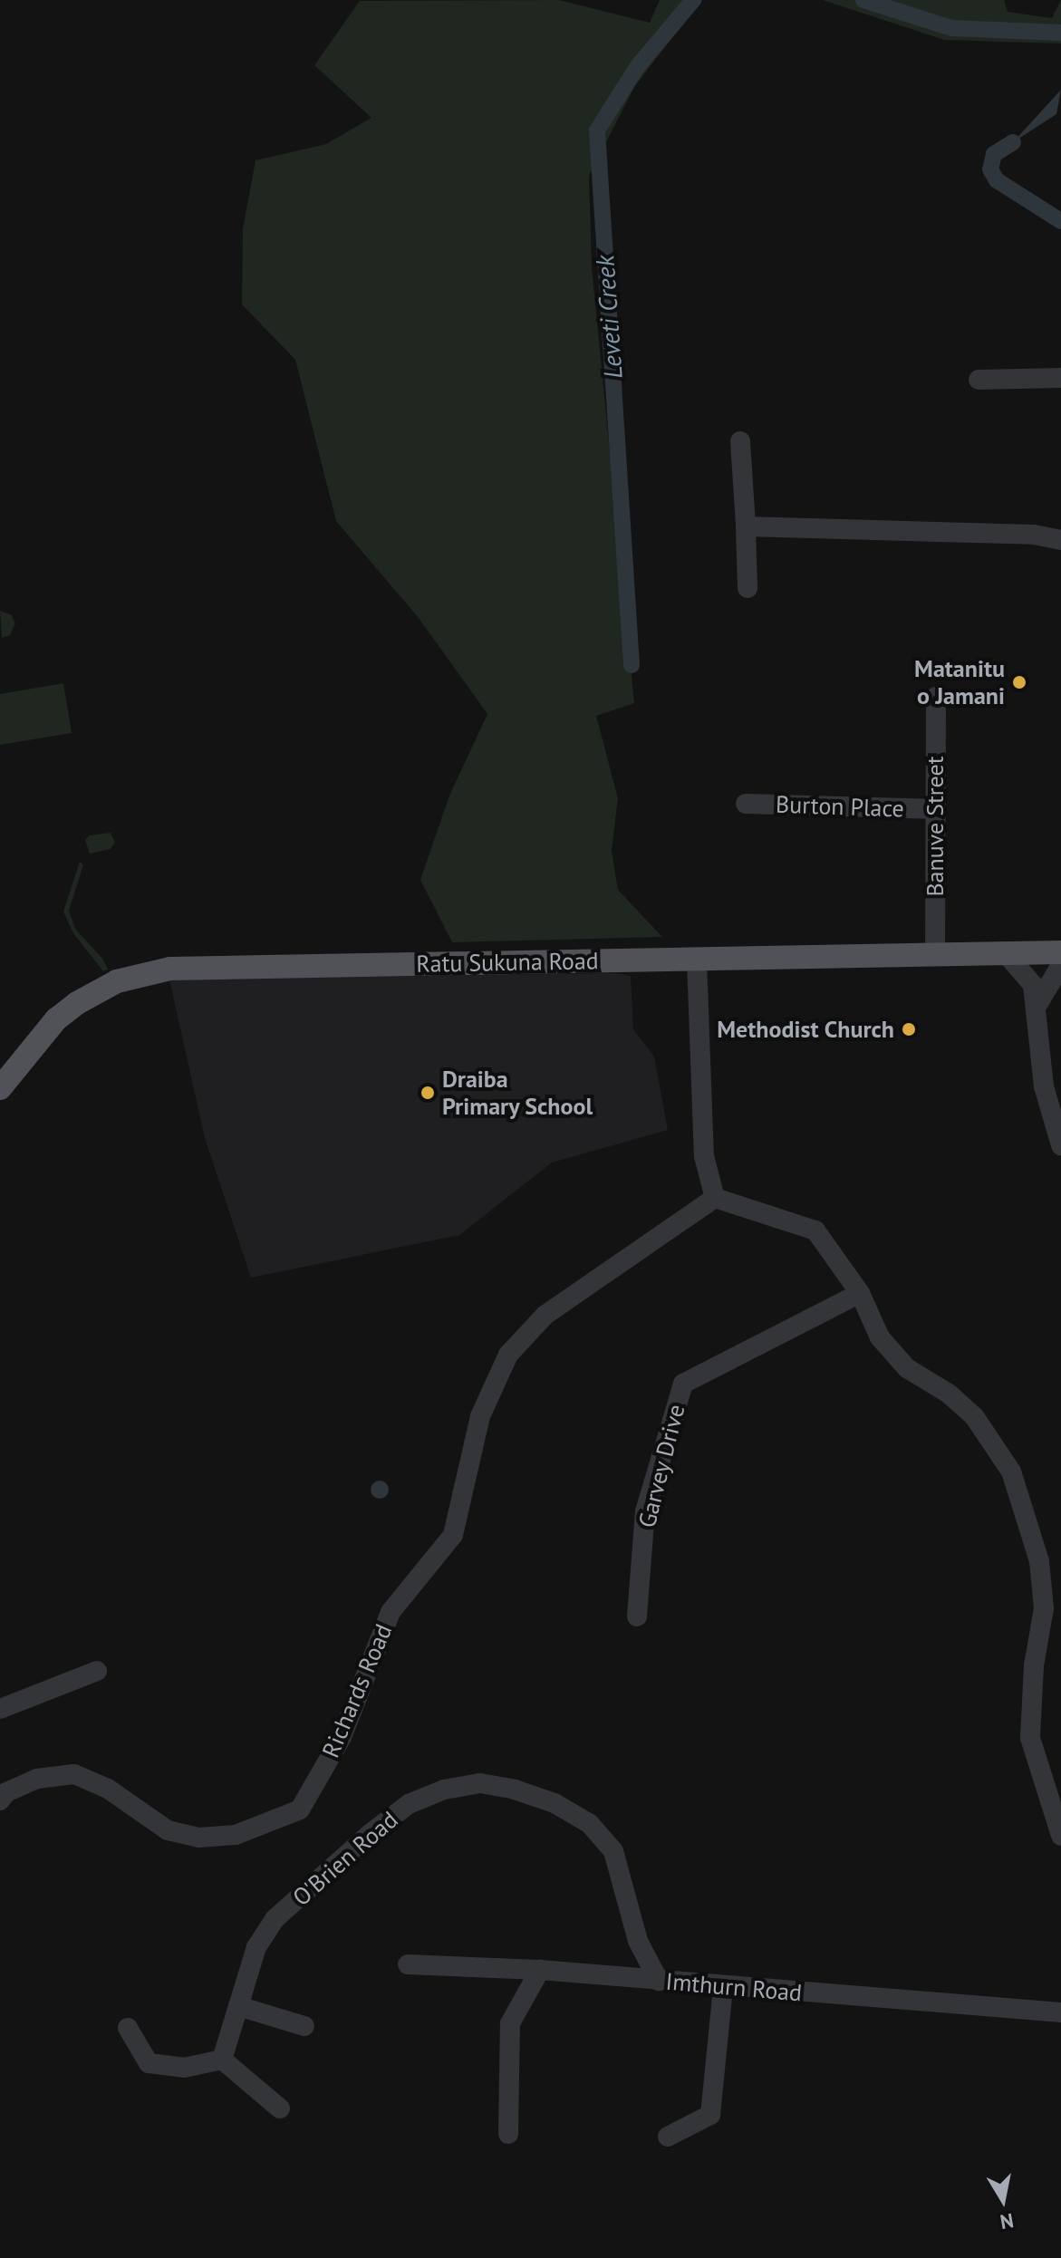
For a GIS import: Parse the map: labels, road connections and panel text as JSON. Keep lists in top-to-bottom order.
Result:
{
  "streets": {
    "main road": ["Ratu Sukuna Road"],
    "street": [
      "Burton Place",
      "Banuve Street",
      "Garvey Drive",
      "Richards Road",
      "O'Brien Road",
      "Imthurn Road"
    ]
  },
  "crossings": [
    ["Burton Place", "Banuve Street"],
    ["Banuve Street", "Ratu Sukuna Road"],
    ["O'Brien Road", "Imthurn Road"]
  ],
  "water": ["Leveti Creek"],
  "places": ["Matanitu o Jamani", "Methodist Church", "Draiba Primary School"],
  "north": "bottom"
}
